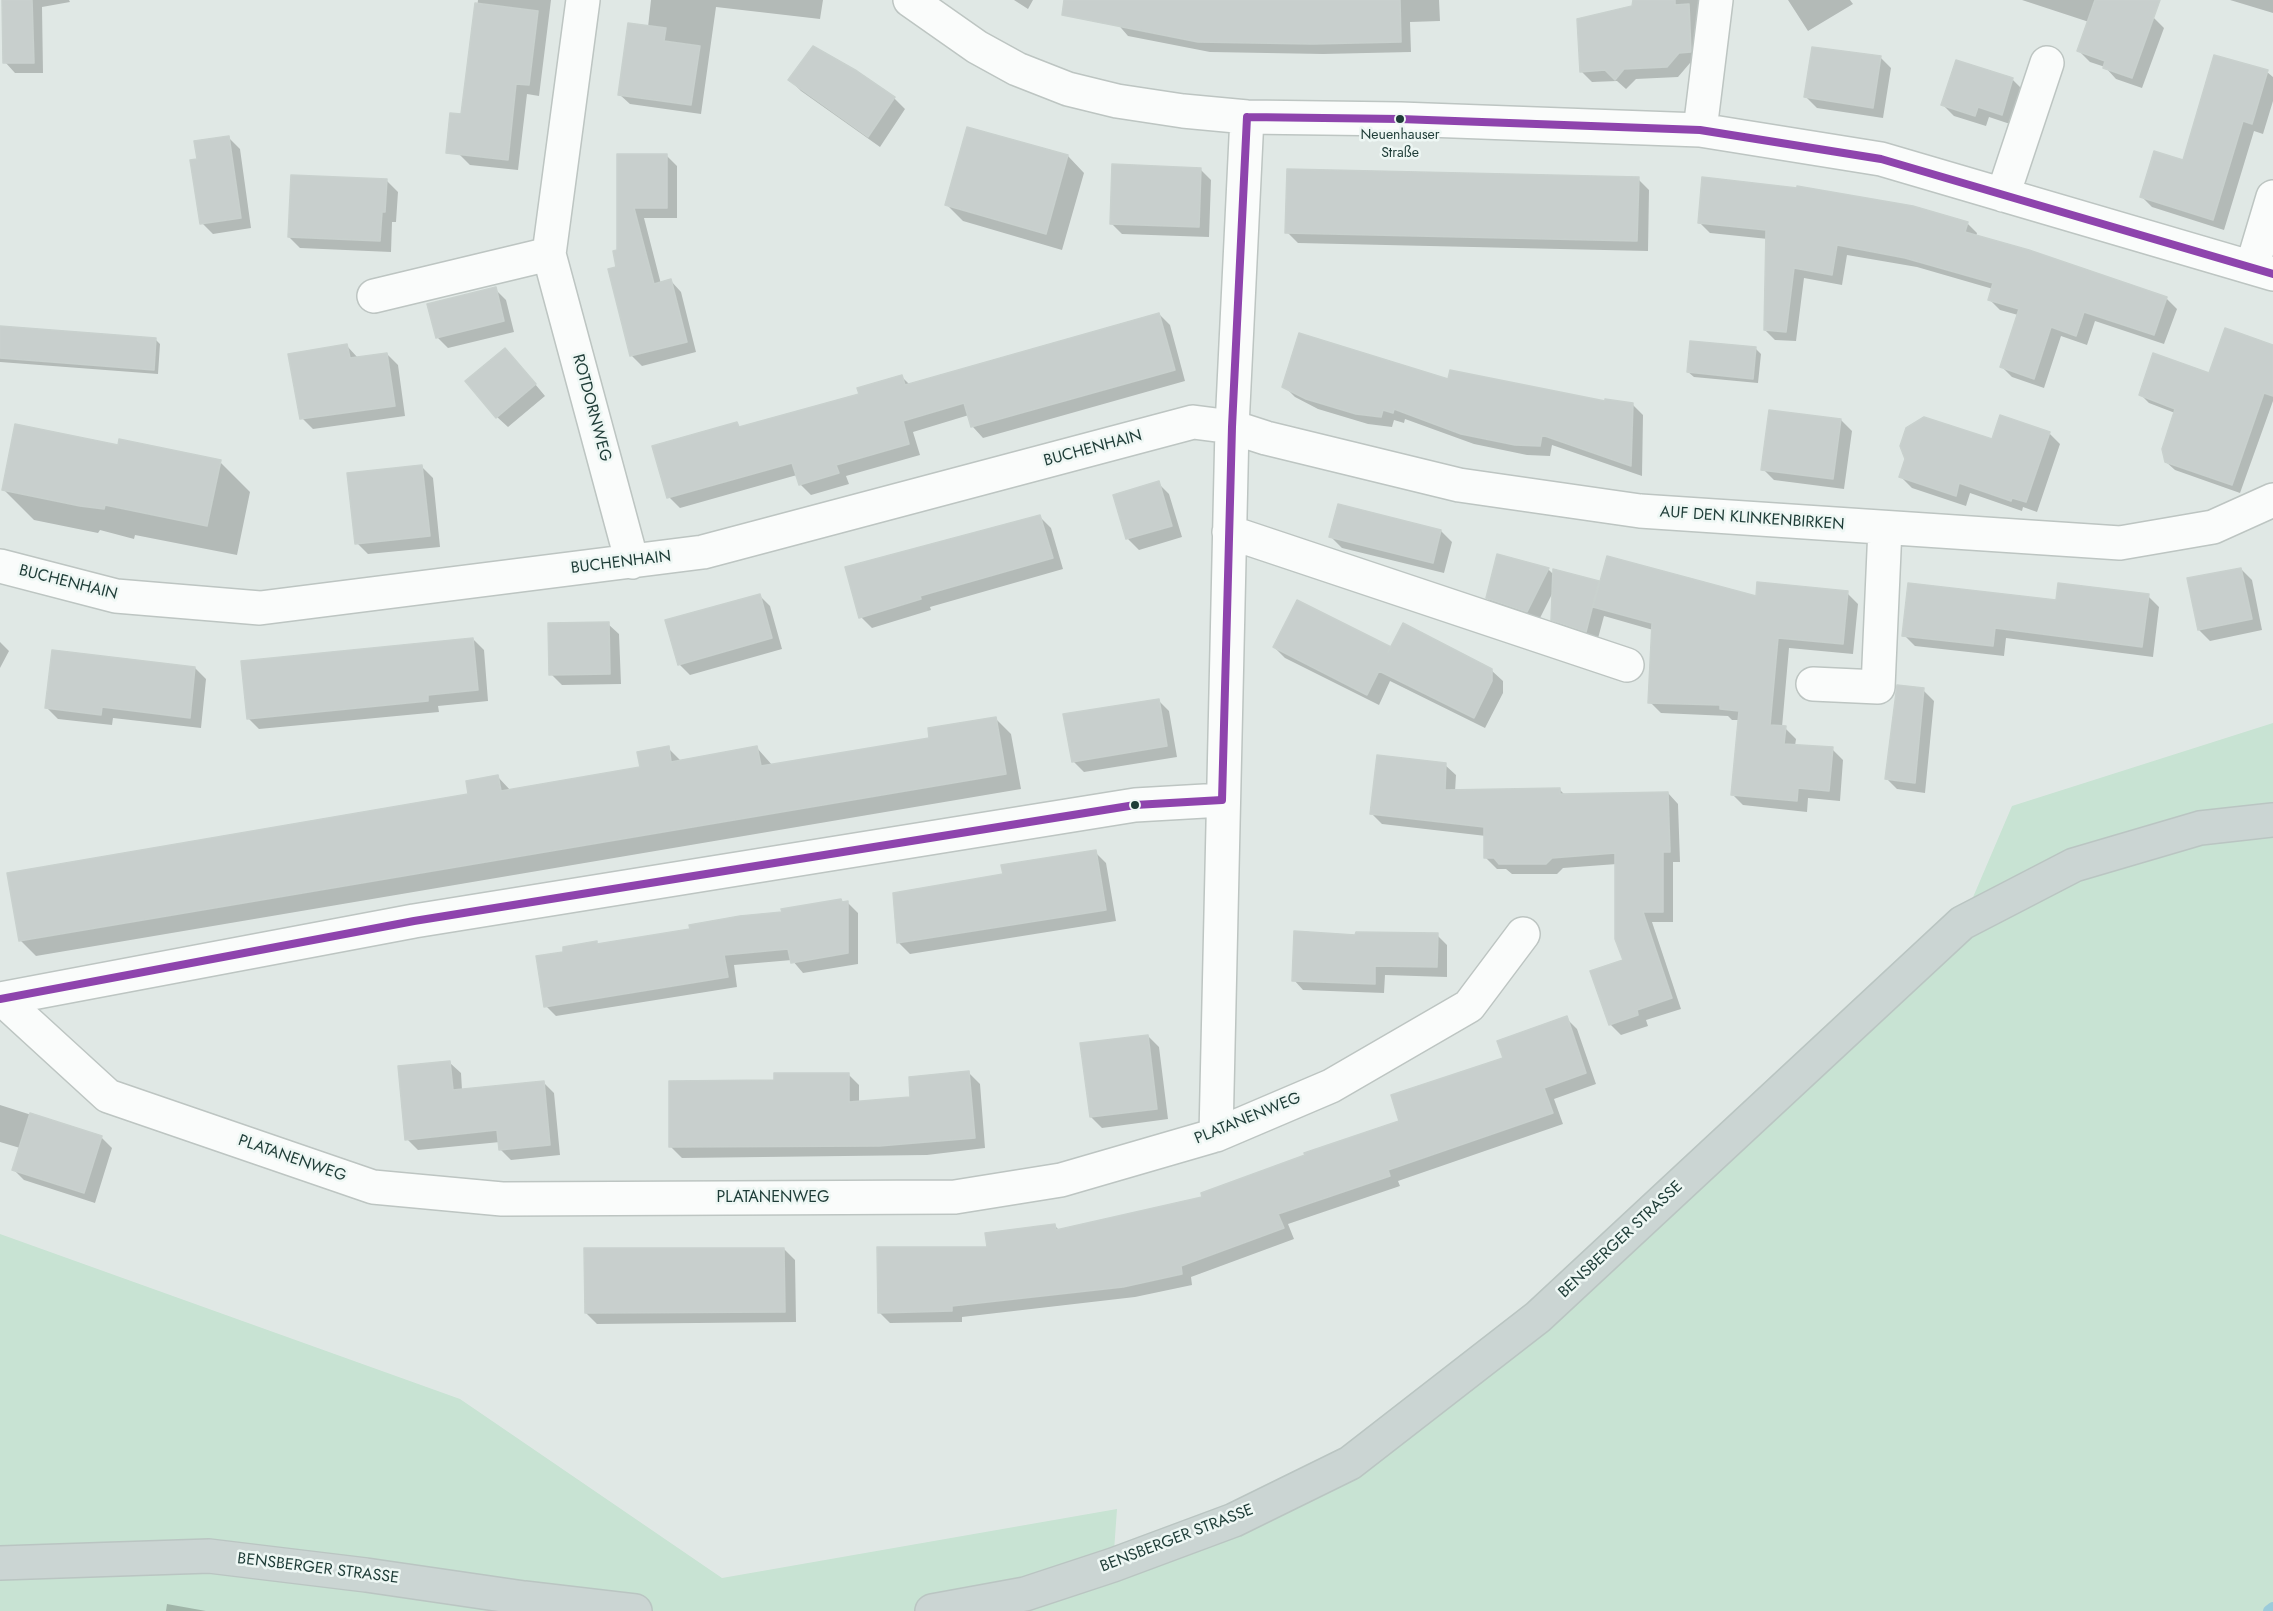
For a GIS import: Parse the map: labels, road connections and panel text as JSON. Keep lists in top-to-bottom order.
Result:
{
  "streets": {
    "main road": ["BENSBERGER STRASSE"],
    "street": [
      "ROTDORNWEG",
      "BUCHENHAIN",
      "AUF DEN KLINKENBIRKEN",
      "PLATANENWEG"
    ]
  },
  "crossings": [
    ["ROTDORNWEG", "BUCHENHAIN"],
    ["BUCHENHAIN", "AUF DEN KLINKENBIRKEN"]
  ],
  "places": ["Neuenhauser Straße"]
}
